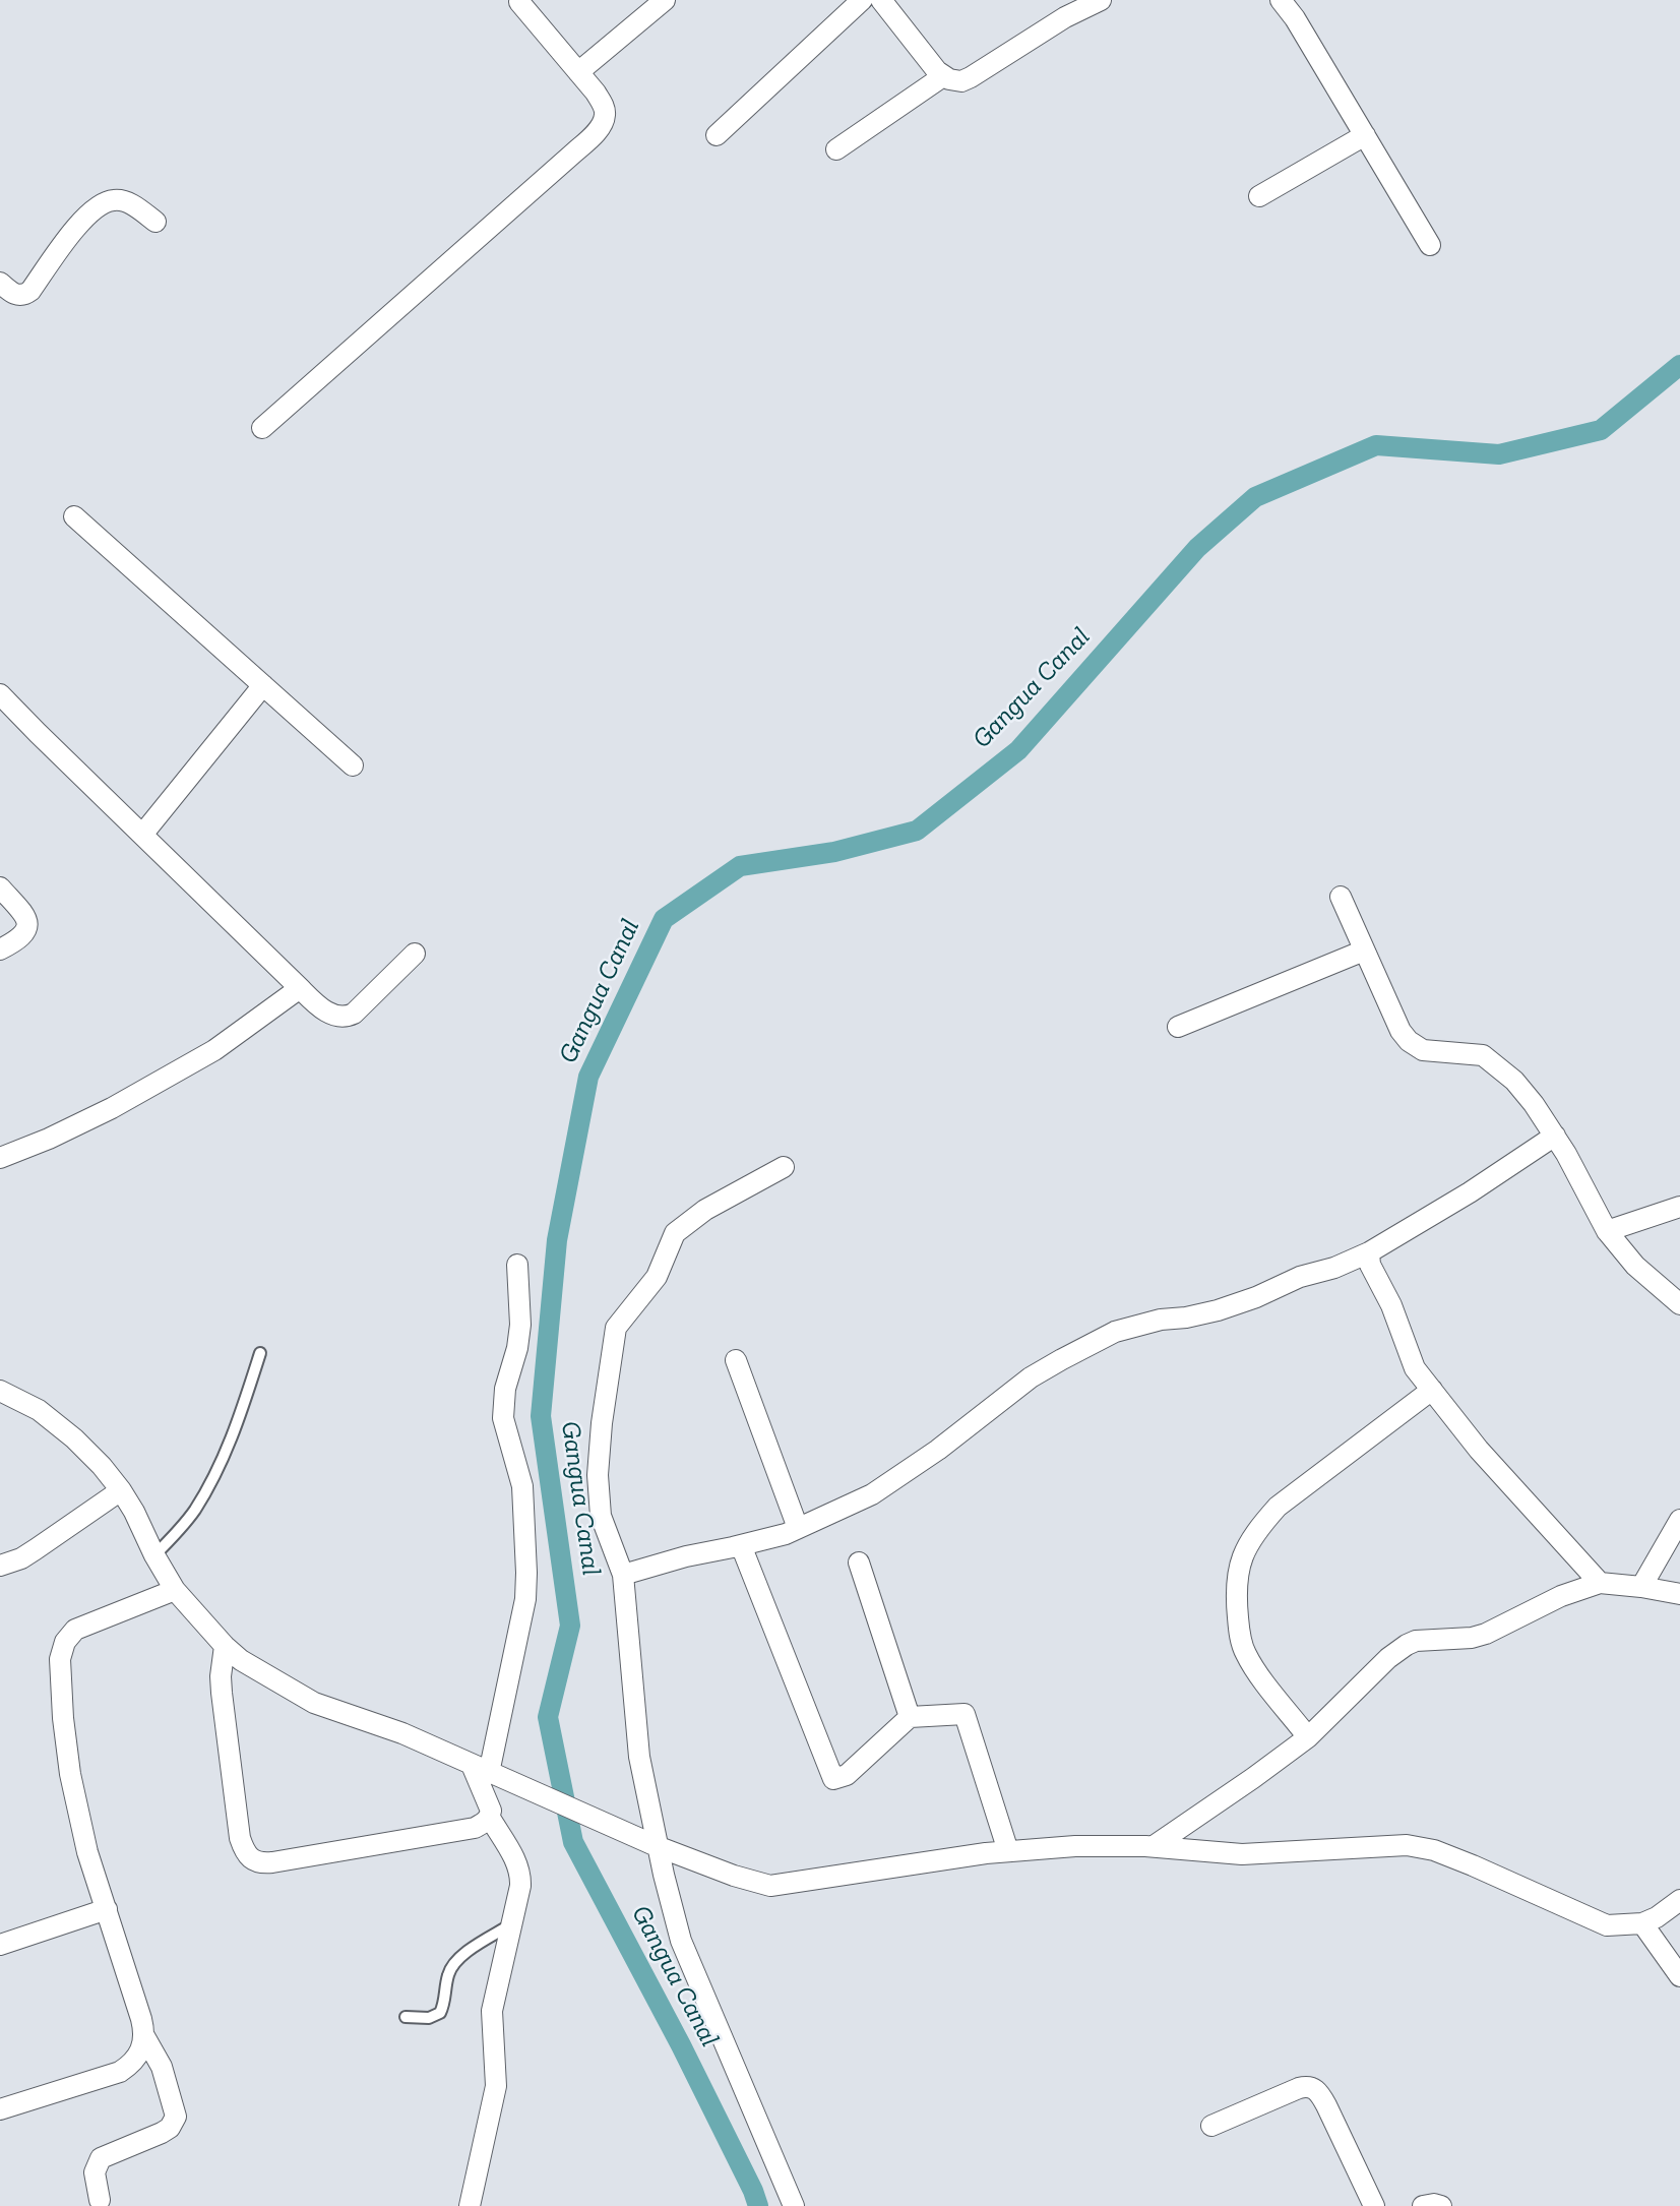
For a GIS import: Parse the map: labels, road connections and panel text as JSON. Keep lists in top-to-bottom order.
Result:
{
  "water": ["Gangua Canal"]
}
